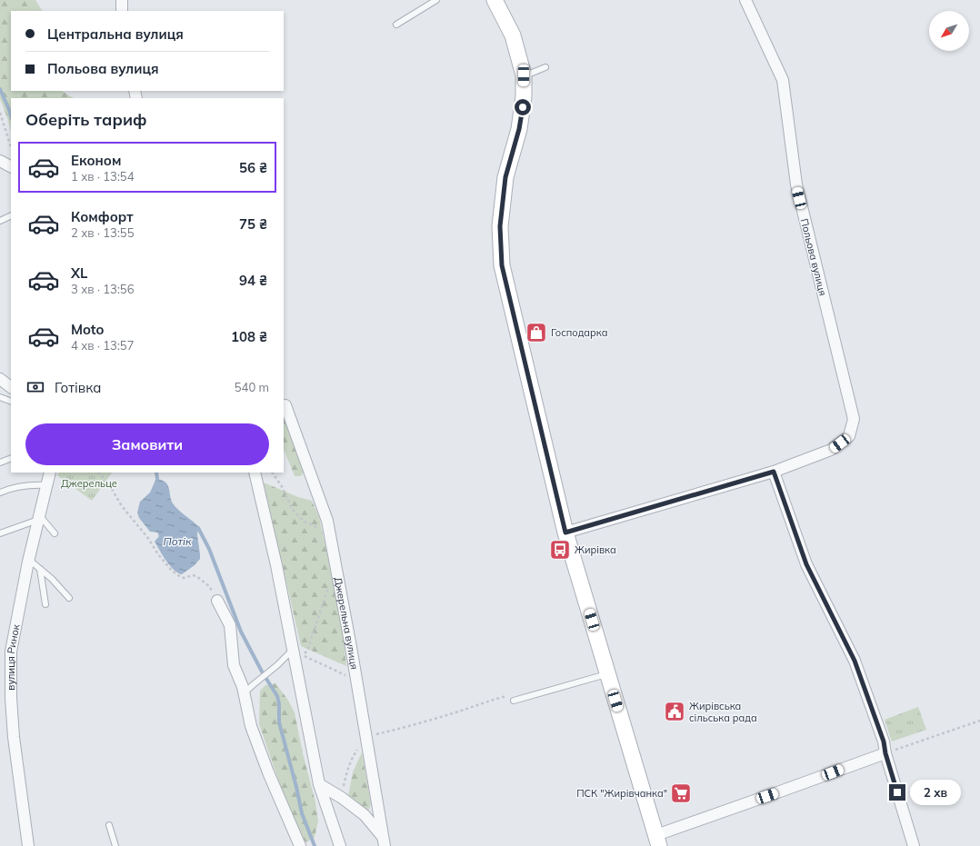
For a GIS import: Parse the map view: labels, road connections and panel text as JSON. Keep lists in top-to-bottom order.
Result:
{
  "streets": {
    "street": ["Польова вулиця", "Джерельна вулиця", "вулиця Ринок"]
  },
  "water": ["Потік"],
  "parks": ["Джерельце"],
  "places": {
    "shop": ["Господарка"],
    "bus stop": ["Жирівка"],
    "public building": ["Жирівська сільська рада"],
    "supermarket": ["ПСК \"Жирівчанка\""]
  },
  "north": "bottom left",
  "page": {
    "banner": ["Центральна вулиця", "Польова вулиця"],
    "heading": "Оберіть тариф",
    "list": [
      {
        "name": "Економ",
        "note": "1 хв · 13:54",
        "value": "56 ₴"
      },
      {
        "name": "Комфорт",
        "note": "2 хв · 13:55",
        "value": "75 ₴"
      },
      {
        "name": "XL",
        "note": "3 хв · 13:56",
        "value": "94 ₴"
      },
      {
        "name": "Moto",
        "note": "4 хв · 13:57",
        "value": "108 ₴"
      }
    ],
    "pay": ["Готівка", "540 m"],
    "buttons": "Замовити",
    "bubble": "2 хв"
  }
}
